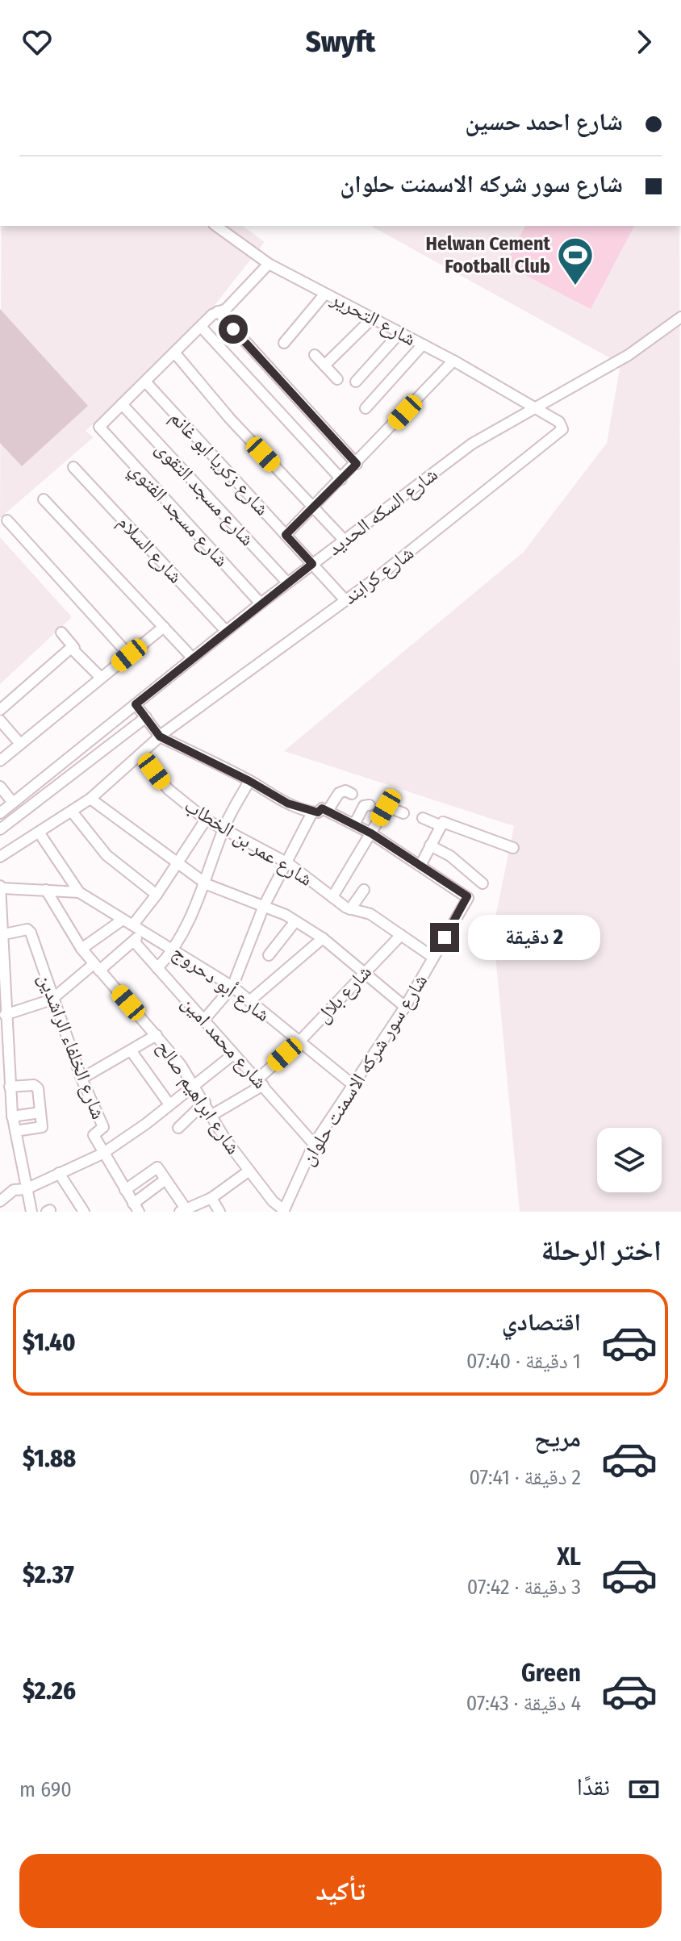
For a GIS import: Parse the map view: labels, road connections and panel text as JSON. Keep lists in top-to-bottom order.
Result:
{
  "streets": {
    "street": [
      "شارع التحرير",
      "شارع زكريا ابو غانم",
      "شارع مسجد التقوى",
      "شارع السكه الحديد",
      "شارع مسجد الفتوي",
      "شارع السلام",
      "شارع كرابند",
      "شارع عمر بن الخطاب",
      "شارع أبو دحروج",
      "شارع بلال",
      "شارع محمد امين",
      "شارع الخلفاء الراشدين",
      "شارع سور شركه الاسمنت حلوان",
      "شارع ابراهيم صالح"
    ]
  },
  "crossings": [
    ["شارع التحرير", "شارع السكه الحديد"],
    ["شارع التحرير", "شارع كرابند"],
    ["شارع زكريا ابو غانم", "شارع السكه الحديد"],
    ["شارع زكريا ابو غانم", "شارع كرابند"],
    ["شارع مسجد التقوى", "شارع السكه الحديد"],
    ["شارع مسجد التقوى", "شارع مسجد الفتوي"],
    ["شارع السكه الحديد", "شارع مسجد الفتوي"],
    ["شارع السكه الحديد", "شارع السلام"],
    ["شارع السكه الحديد", "شارع كرابند"],
    ["شارع عمر بن الخطاب", "شارع بلال"],
    ["شارع عمر بن الخطاب", "شارع سور شركه الاسمنت حلوان"],
    ["شارع أبو دحروج", "شارع بلال"],
    ["شارع أبو دحروج", "شارع سور شركه الاسمنت حلوان"],
    ["شارع أبو دحروج", "شارع ابراهيم صالح"],
    ["شارع بلال", "شارع محمد امين"],
    ["شارع بلال", "شارع ابراهيم صالح"],
    ["شارع محمد امين", "شارع سور شركه الاسمنت حلوان"],
    ["شارع سور شركه الاسمنت حلوان", "شارع ابراهيم صالح"]
  ],
  "places": {
    "sports": ["Helwan Cement Football Club"]
  },
  "page": {
    "header": "Swyft",
    "banner": ["شارع احمد حسين", "شارع سور شركه الاسمنت حلوان"],
    "bubble": "2 دقيقة",
    "heading": "اختر الرحلة",
    "list": [
      {
        "name": "اقتصادي",
        "note": "1 دقيقة · 07:40",
        "value": "$1.40"
      },
      {
        "name": "مريح",
        "note": "2 دقيقة · 07:41",
        "value": "$1.88"
      },
      {
        "name": "XL",
        "note": "3 دقيقة · 07:42",
        "value": "$2.37"
      },
      {
        "name": "Green",
        "note": "4 دقيقة · 07:43",
        "value": "$2.26"
      }
    ],
    "pay": ["نقدًا", "690 m"],
    "buttons": "تأكيد"
  }
}
